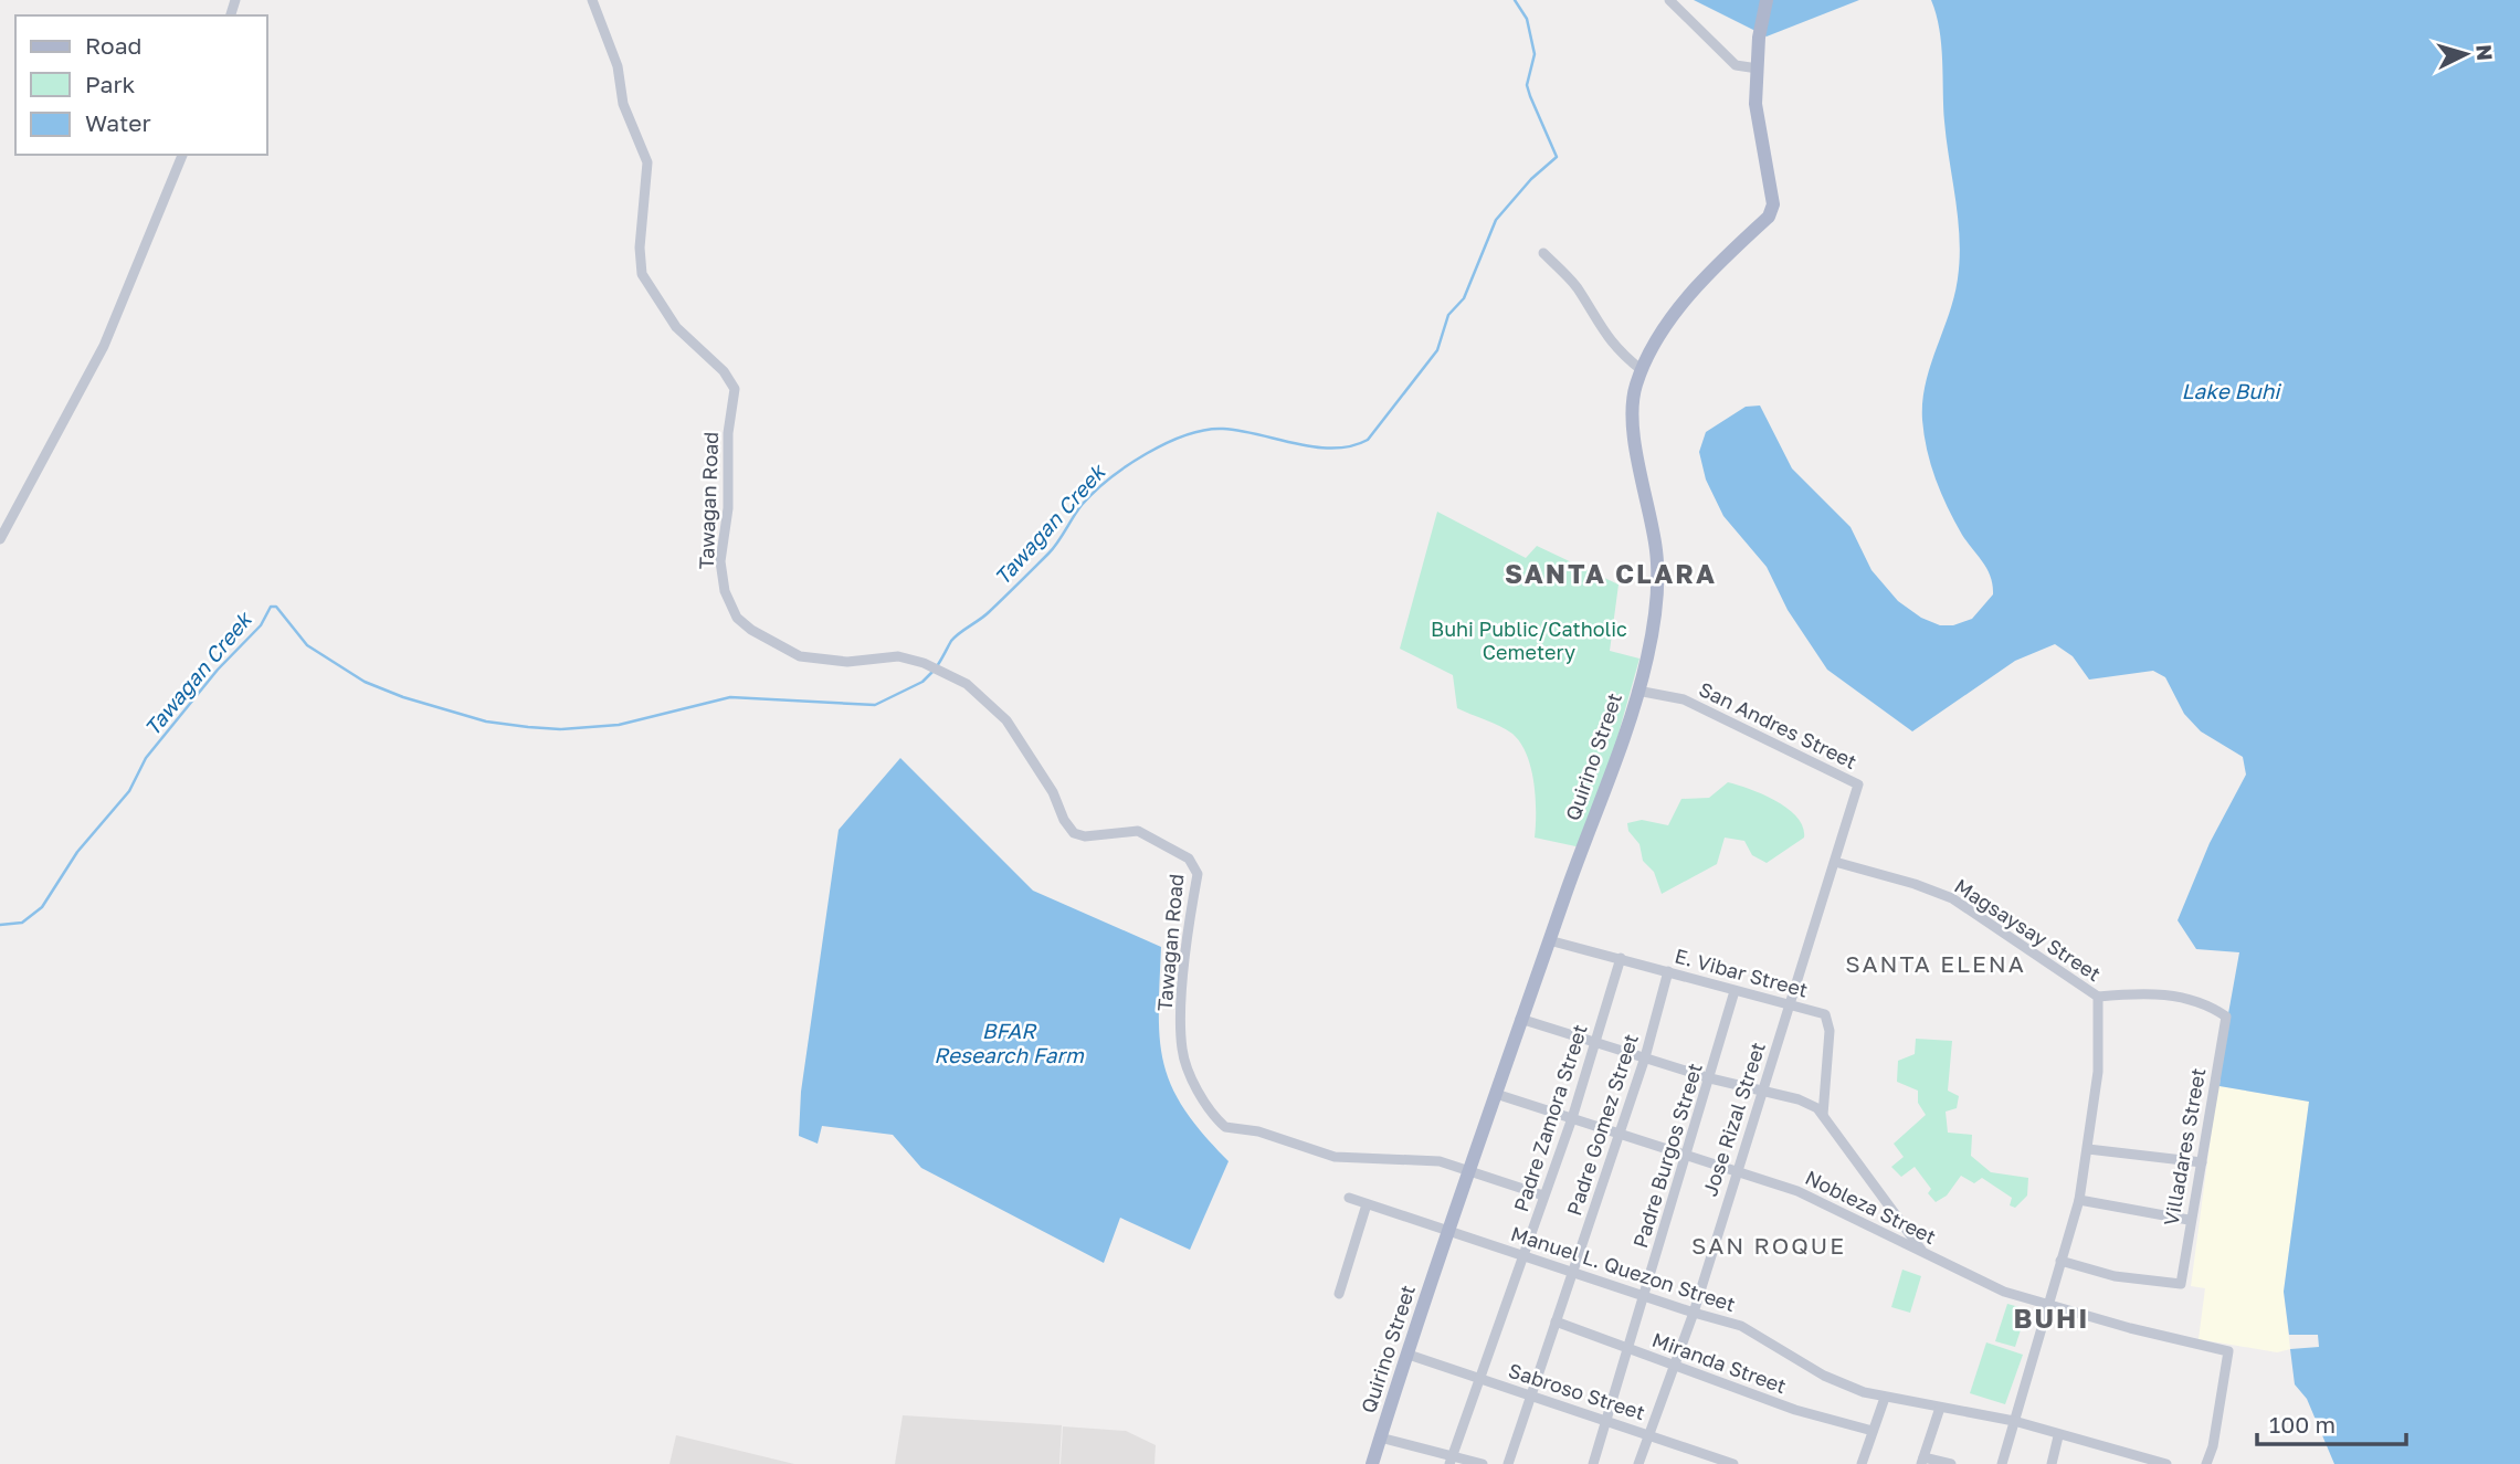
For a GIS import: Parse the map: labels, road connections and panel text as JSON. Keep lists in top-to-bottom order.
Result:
{
  "streets": {
    "main road": ["Quirino Street"],
    "street": [
      "Tawagan Road",
      "San Andres Street",
      "Magsaysay Street",
      "E. Vibar Street",
      "Padre Zamora Street",
      "Jose Rizal Street",
      "Padre Gomez Street",
      "Villadares Street",
      "Padre Burgos Street",
      "Nobleza Street",
      "Manuel L. Quezon Street",
      "Miranda Street",
      "Sabroso Street"
    ]
  },
  "crossings": [
    ["Tawagan Road", "Quirino Street"],
    ["Tawagan Road", "Padre Zamora Street"],
    ["San Andres Street", "Quirino Street"],
    ["San Andres Street", "Jose Rizal Street"],
    ["Quirino Street", "E. Vibar Street"],
    ["Quirino Street", "Nobleza Street"],
    ["Quirino Street", "Manuel L. Quezon Street"],
    ["Quirino Street", "Sabroso Street"],
    ["Magsaysay Street", "Jose Rizal Street"],
    ["Magsaysay Street", "Villadares Street"],
    ["Magsaysay Street", "Nobleza Street"],
    ["Magsaysay Street", "Manuel L. Quezon Street"],
    ["E. Vibar Street", "Padre Zamora Street"],
    ["E. Vibar Street", "Jose Rizal Street"],
    ["E. Vibar Street", "Padre Gomez Street"],
    ["E. Vibar Street", "Padre Burgos Street"],
    ["Padre Zamora Street", "Nobleza Street"],
    ["Padre Zamora Street", "Manuel L. Quezon Street"],
    ["Padre Zamora Street", "Sabroso Street"],
    ["Jose Rizal Street", "Nobleza Street"],
    ["Jose Rizal Street", "Manuel L. Quezon Street"],
    ["Jose Rizal Street", "Miranda Street"],
    ["Jose Rizal Street", "Sabroso Street"],
    ["Padre Gomez Street", "Nobleza Street"],
    ["Padre Gomez Street", "Manuel L. Quezon Street"],
    ["Padre Gomez Street", "Miranda Street"],
    ["Padre Gomez Street", "Sabroso Street"],
    ["Padre Burgos Street", "Nobleza Street"],
    ["Padre Burgos Street", "Manuel L. Quezon Street"],
    ["Padre Burgos Street", "Miranda Street"],
    ["Padre Burgos Street", "Sabroso Street"]
  ],
  "districts": [
    "SANTA CLARA",
    "SANTA ELENA",
    "SAN ROQUE",
    "BUHI"
  ],
  "water": ["Lake Buhi", "Tawagan Creek", "BFAR Research Farm"],
  "parks": ["Buhi Public/Catholic Cemetery"],
  "legend": ["Road", "Park", "Water"],
  "scale_bar": "100 m",
  "north": "right"
}
